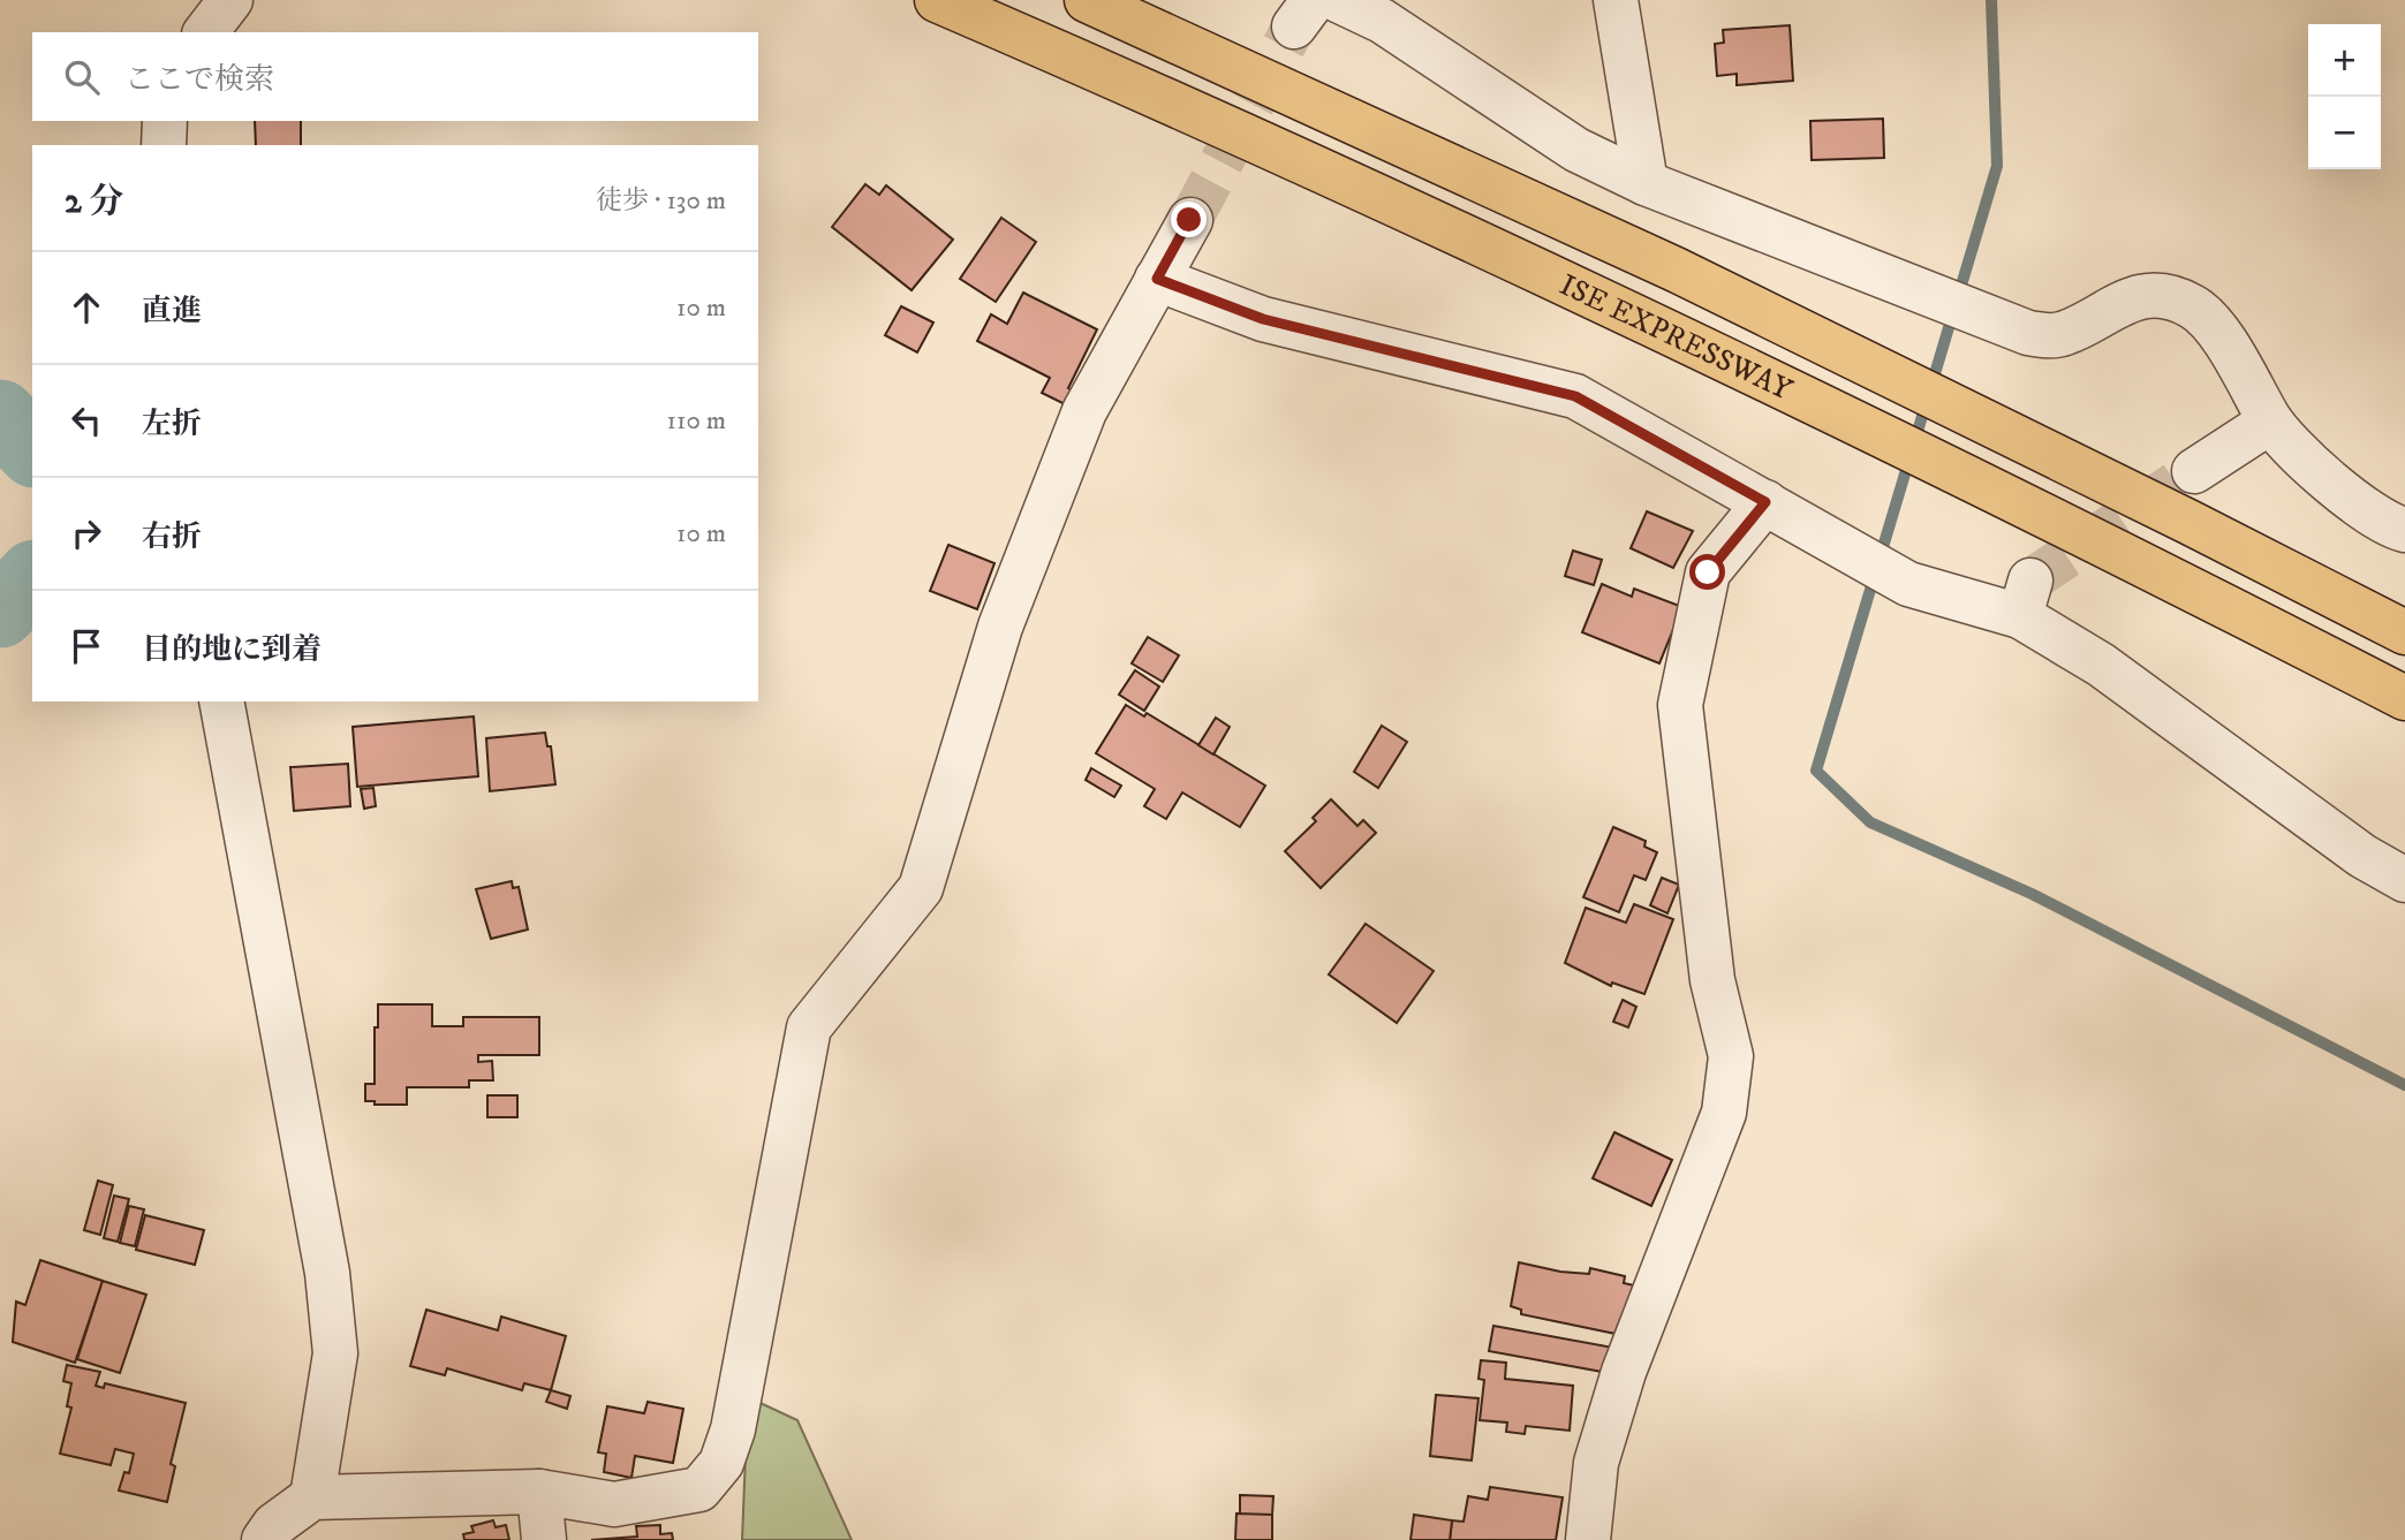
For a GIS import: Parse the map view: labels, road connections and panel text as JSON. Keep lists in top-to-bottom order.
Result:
{
  "streets": {
    "highway": ["ISE EXPRESSWAY"]
  },
  "page": {
    "map_buttons": ["+", "−"],
    "search": "ここで検索",
    "heading": ["2 分", "徒歩 · 130 m"],
    "list": [
      ["直進", "10 m"],
      ["左折", "110 m"],
      ["右折", "10 m"],
      "目的地に到着"
    ]
  }
}
